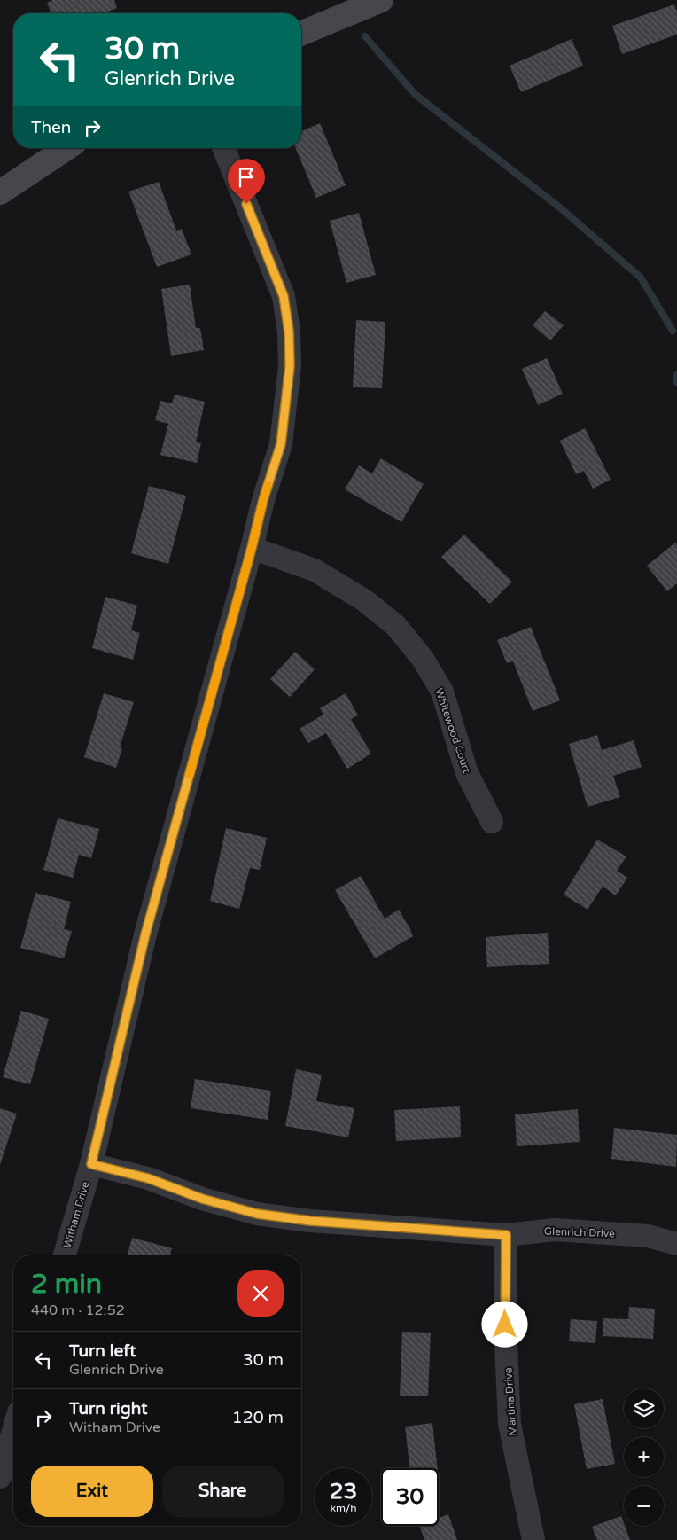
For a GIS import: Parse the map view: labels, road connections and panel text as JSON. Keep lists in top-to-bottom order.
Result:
{
  "streets": {
    "street": [
      "Whitewood Court",
      "Witham Drive",
      "Glenrich Drive",
      "Martina Drive"
    ]
  },
  "crossings": [
    ["Whitewood Court", "Witham Drive"],
    ["Witham Drive", "Glenrich Drive"],
    ["Glenrich Drive", "Martina Drive"]
  ],
  "page": {
    "turn": ["30 m", "Glenrich Drive"],
    "then": "Then",
    "heading": ["2 min", "440 m · 12:52"],
    "list": [
      {
        "name": "Turn left",
        "note": "Glenrich Drive",
        "value": "30 m"
      },
      {
        "name": "Turn right",
        "note": "Witham Drive",
        "value": "120 m"
      }
    ],
    "map_buttons": ["+", "−"],
    "buttons": ["Exit", "Share"],
    "speed": "23 km/h",
    "limit": "30"
  }
}
